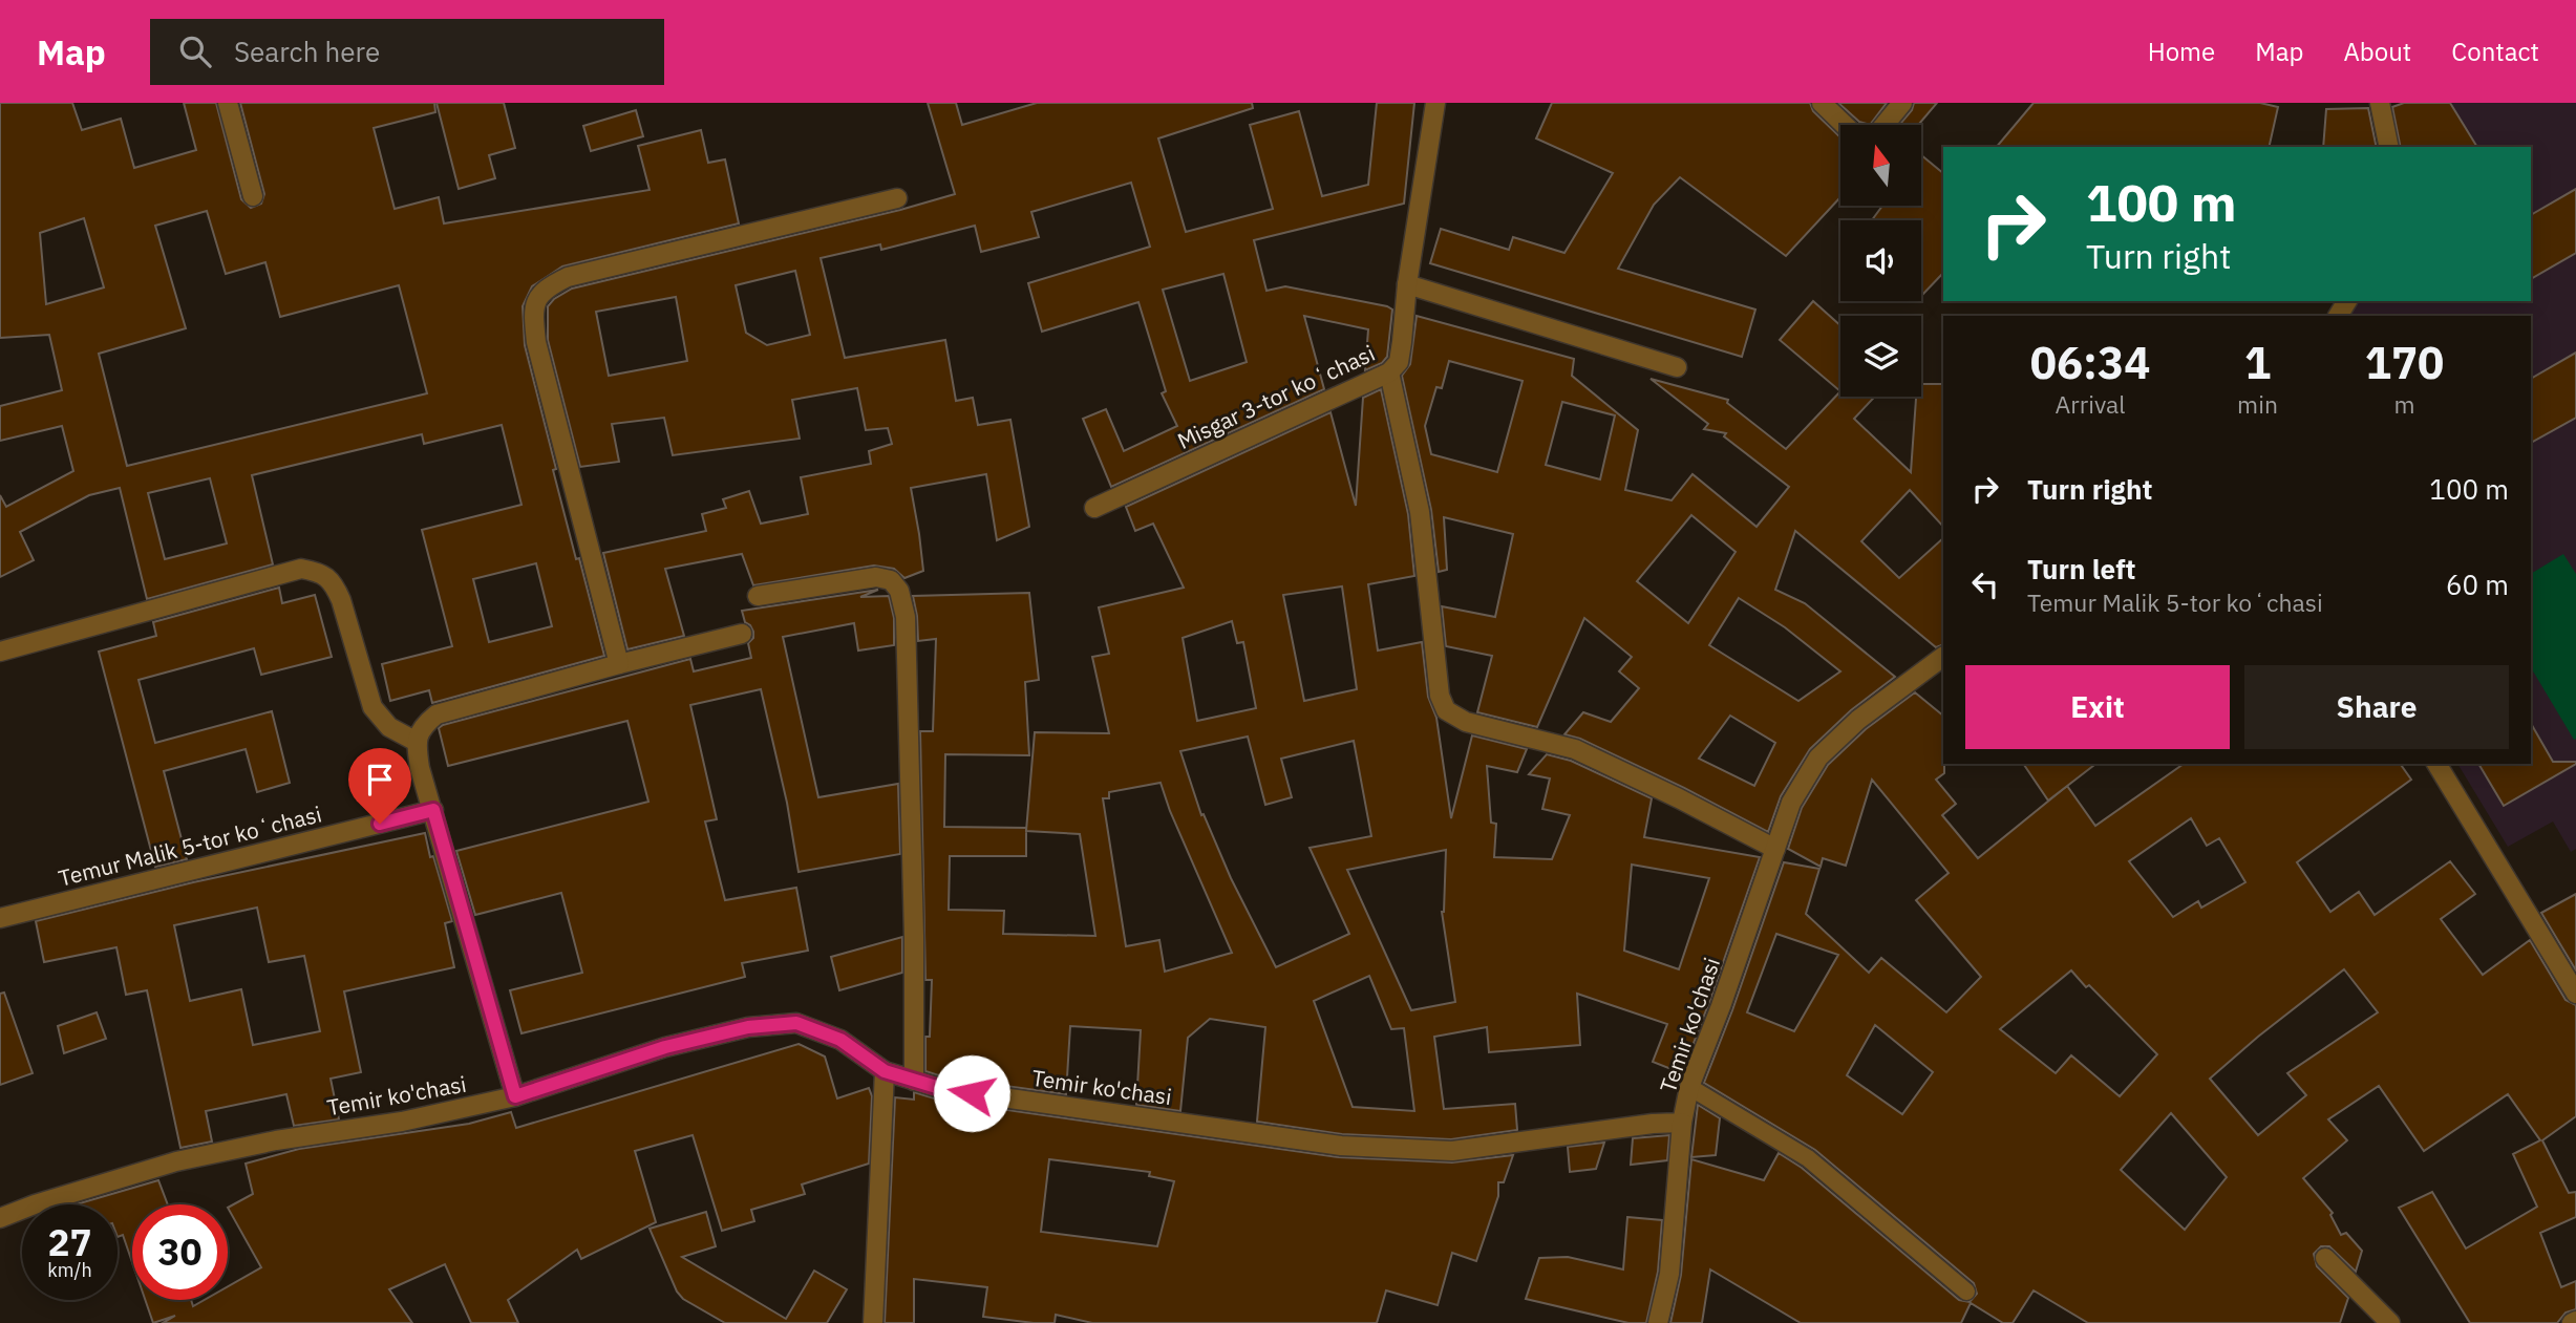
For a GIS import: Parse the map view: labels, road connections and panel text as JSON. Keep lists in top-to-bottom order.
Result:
{
  "streets": {
    "street": ["Misgar 3-tor koʻchasi", "Temur Malik 5-tor koʻchasi", "Temir ko'chasi"]
  },
  "north": "top",
  "page": {
    "header": "Map",
    "search": "Search here",
    "nav": [
      "Home",
      "Map",
      "About",
      "Contact"
    ],
    "turn": ["100 m", "Turn right"],
    "eta": [
      "06:34",
      "Arrival",
      "1",
      "min",
      "170",
      "m"
    ],
    "list": [
      {
        "name": "Turn right",
        "value": "100 m"
      },
      {
        "name": "Turn left",
        "note": "Temur Malik 5-tor koʻchasi",
        "value": "60 m"
      }
    ],
    "buttons": ["Exit", "Share"],
    "speed": "27 km/h",
    "limit": "30"
  }
}
